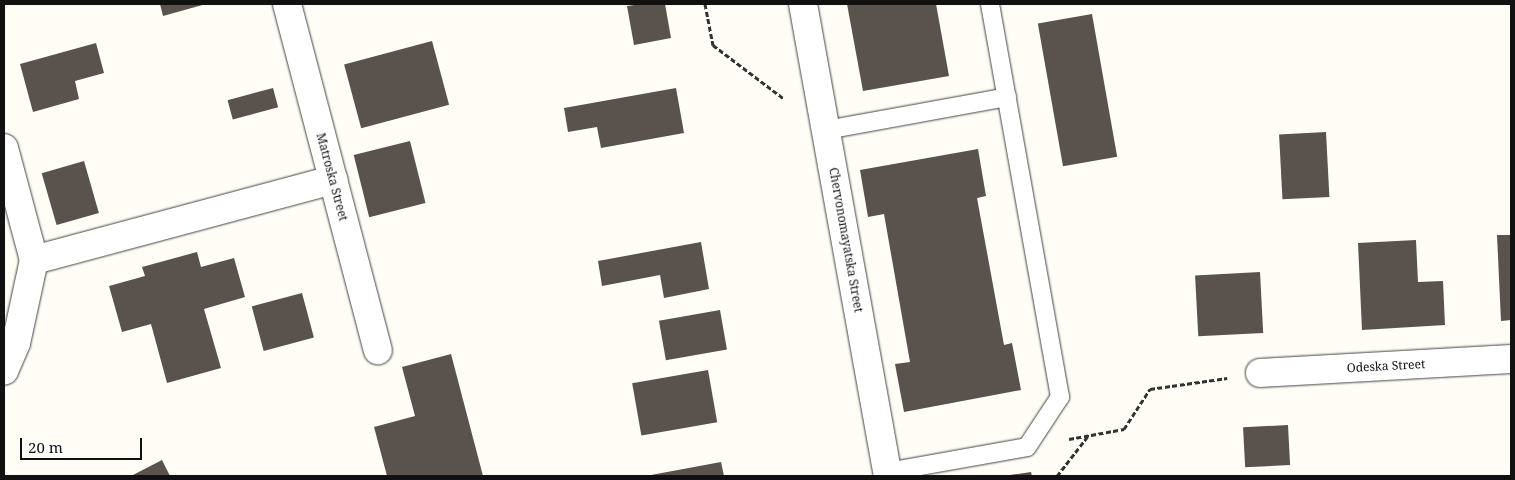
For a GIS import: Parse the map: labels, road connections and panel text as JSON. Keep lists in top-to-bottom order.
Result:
{
  "streets": {
    "street": ["Matroska Street", "Chervonomayatska Street", "Odeska Street"]
  },
  "scale_bar": "20 m"
}
